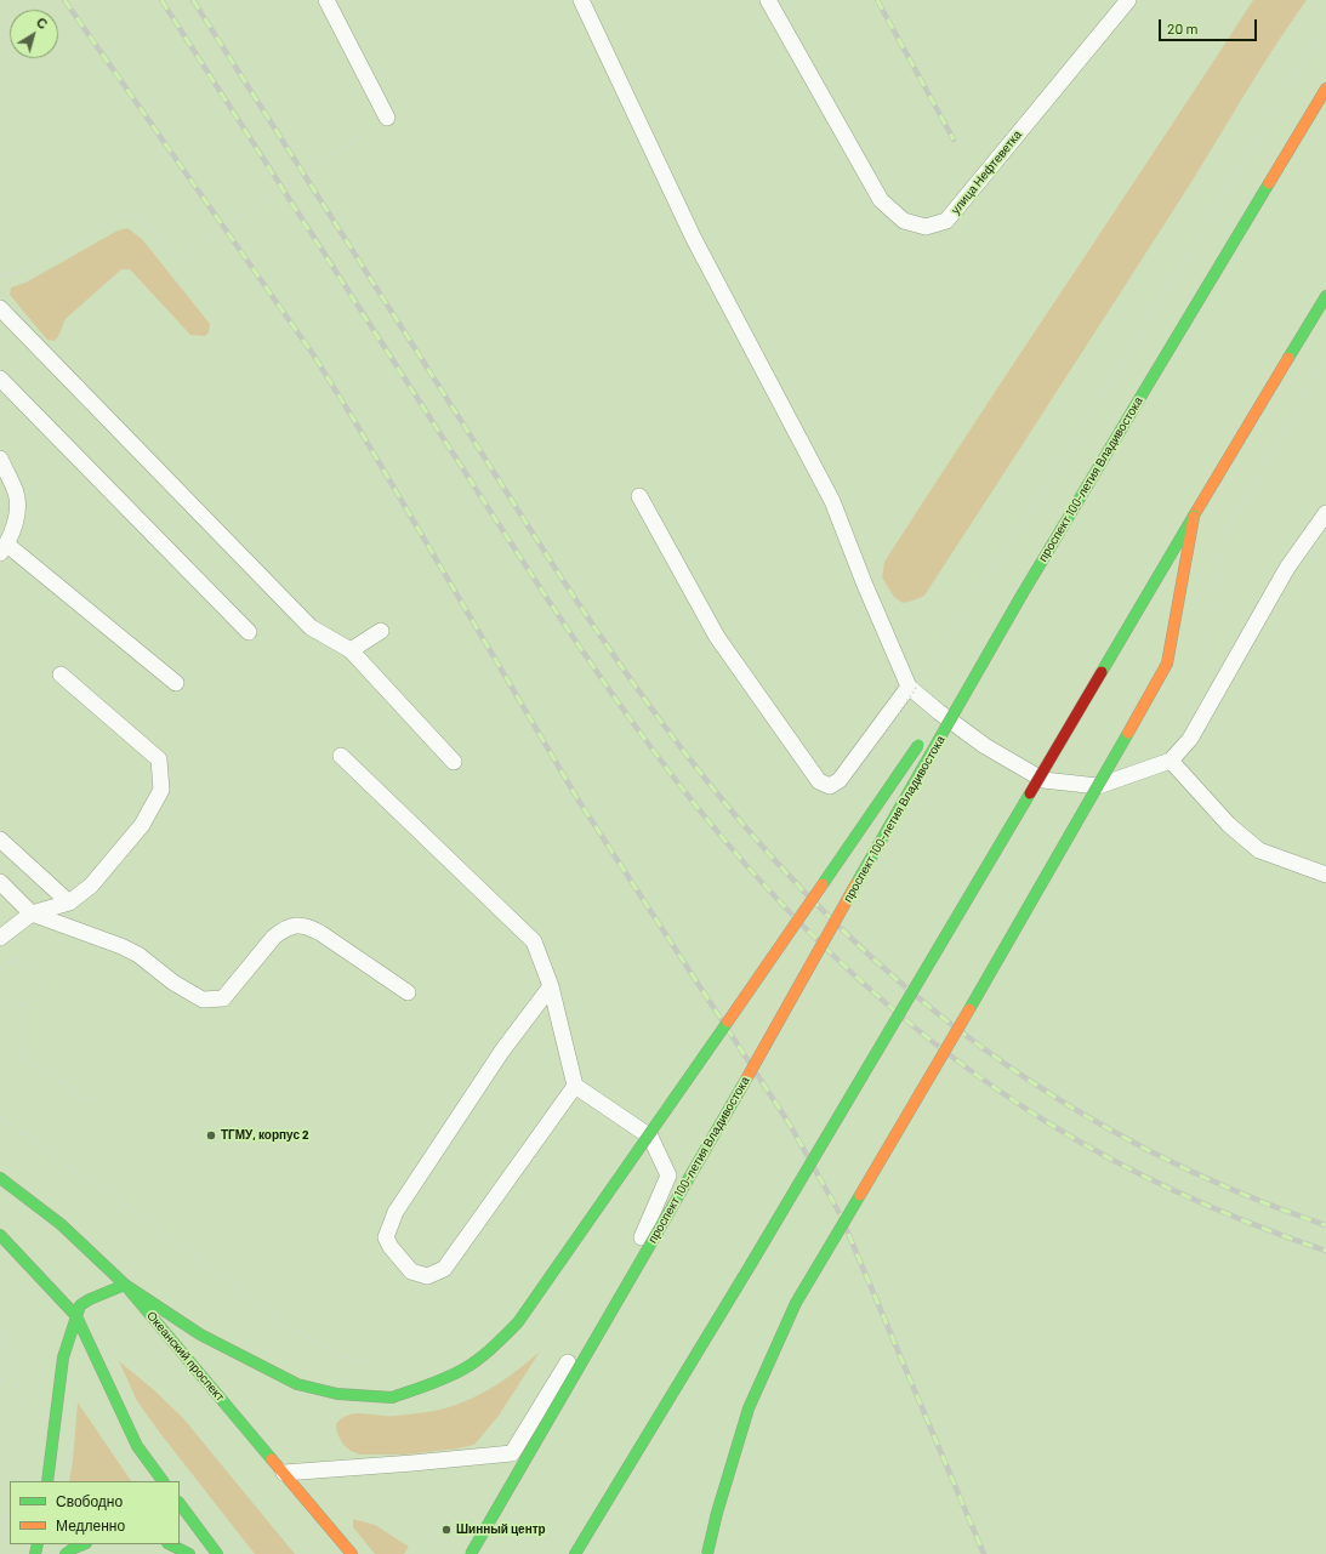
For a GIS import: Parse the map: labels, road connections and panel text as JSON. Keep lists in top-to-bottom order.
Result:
{
  "streets": {
    "main road": ["проспект 100-летия Владивостока", "Океанский проспект"],
    "lane": ["улица Нефтеветка"]
  },
  "places": ["ТГМУ, корпус 2", "Шинный центр"],
  "legend": ["Свободно", "Медленно"],
  "scale_bar": "20 m",
  "north": "top right"
}
